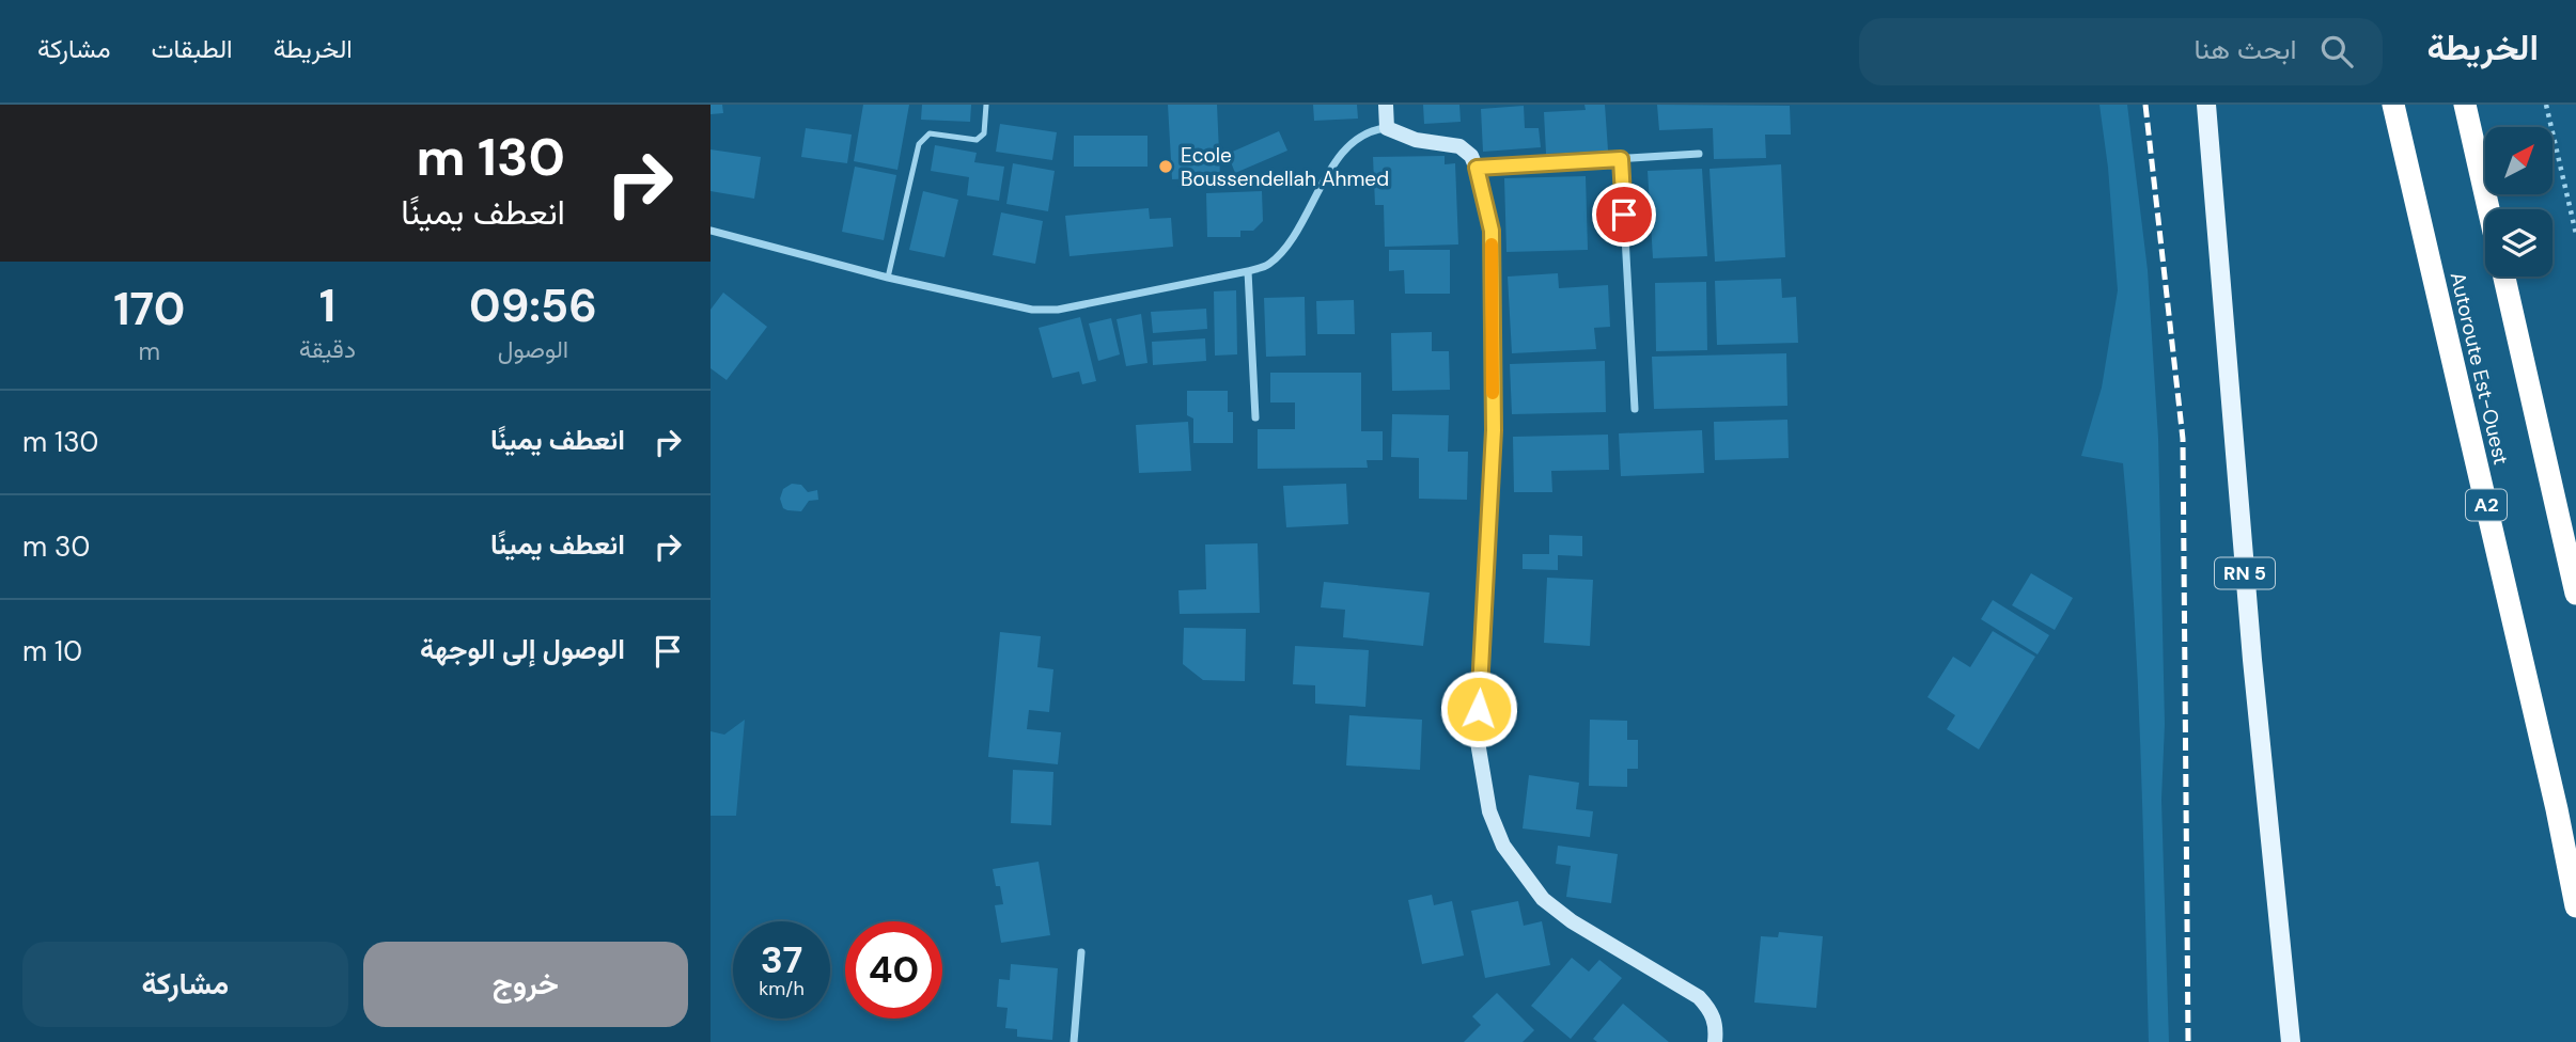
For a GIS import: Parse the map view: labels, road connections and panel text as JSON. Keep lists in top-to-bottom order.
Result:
{
  "streets": {
    "highway": ["Autoroute Est-Ouest", "A2"],
    "main road": ["RN 5"]
  },
  "places": ["Ecole Boussendellah Ahmed"],
  "north": "top right",
  "page": {
    "header": "الخريطة",
    "search": "ابحث هنا",
    "nav": ["الخريطة", "الطبقات", "مشاركة"],
    "turn": ["130 m", "انعطف يمينًا"],
    "eta": [
      "09:56",
      "الوصول",
      "1",
      "دقيقة",
      "170",
      "m"
    ],
    "list": [
      {
        "name": "انعطف يمينًا",
        "value": "130 m"
      },
      {
        "name": "انعطف يمينًا",
        "value": "30 m"
      },
      {
        "name": "الوصول إلى الوجهة",
        "value": "10 m"
      }
    ],
    "speed": "37 km/h",
    "limit": "40",
    "buttons": ["خروج", "مشاركة"]
  }
}
